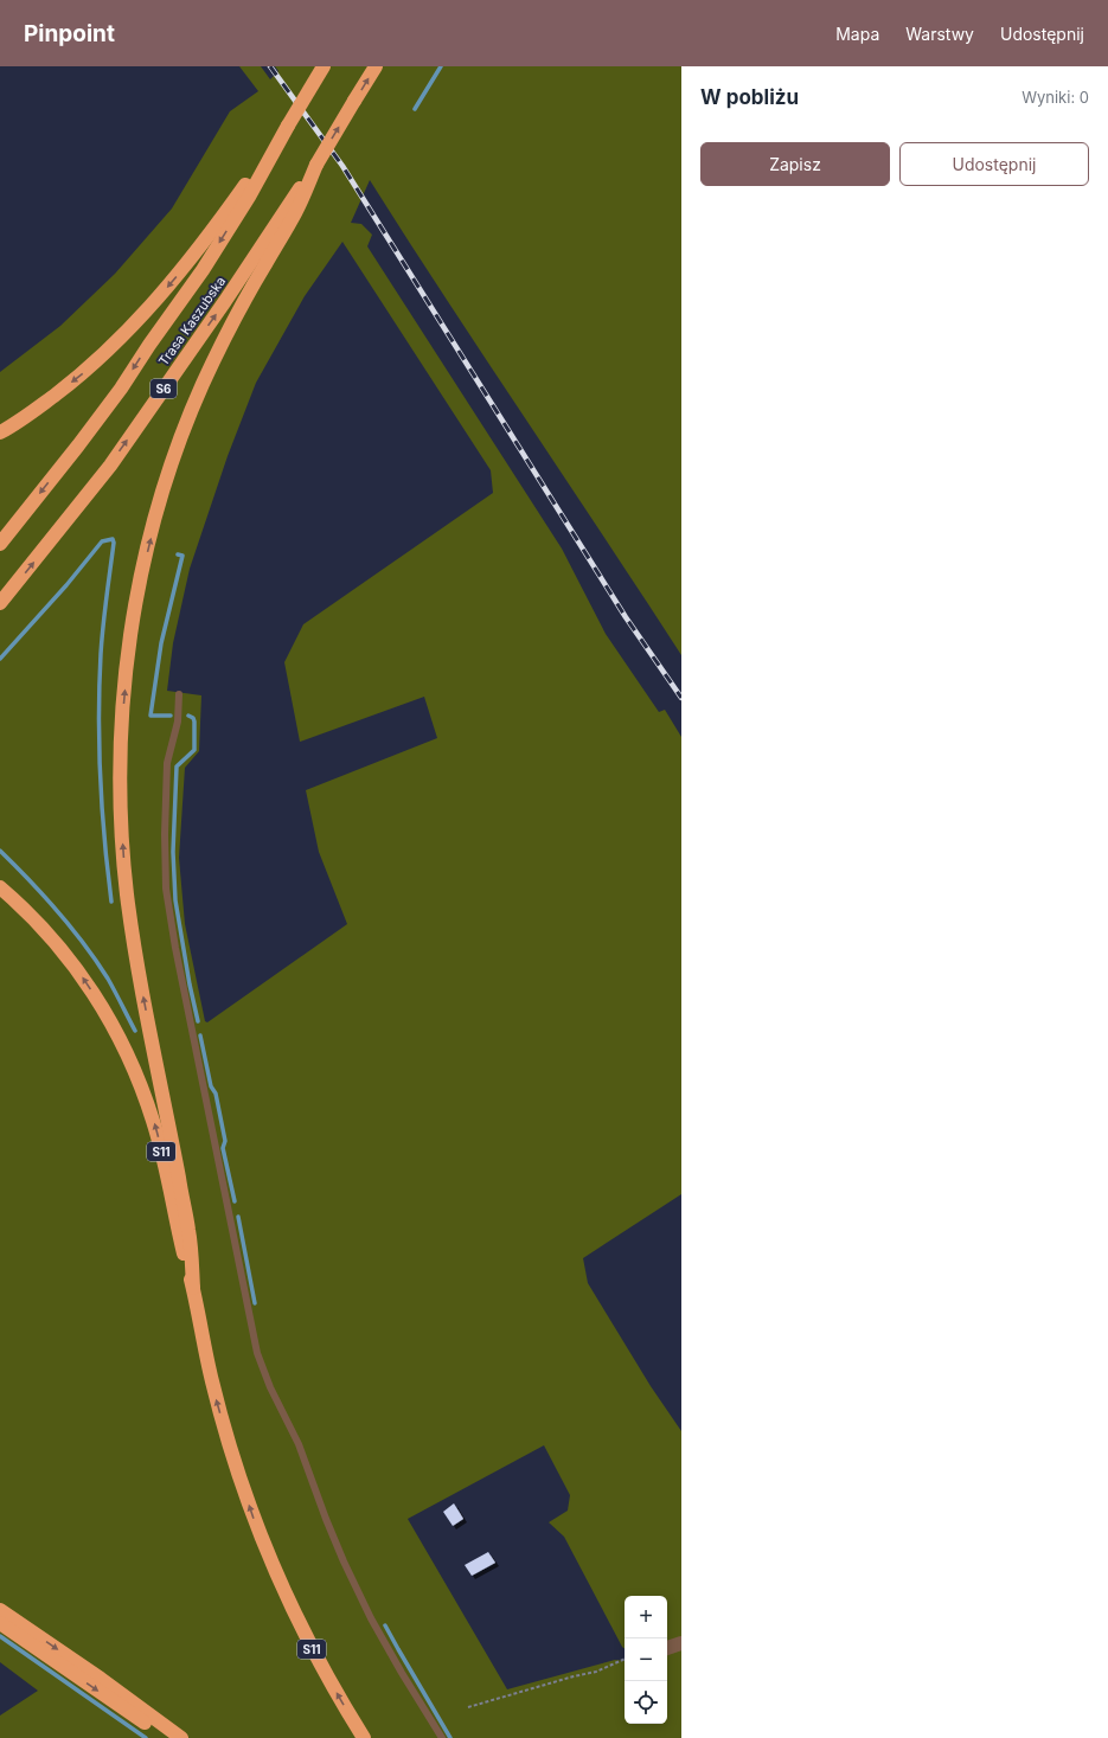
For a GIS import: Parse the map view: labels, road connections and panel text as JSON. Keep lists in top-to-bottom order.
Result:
{
  "streets": {
    "highway": ["Trasa Kaszubska", "S6", "S11"]
  },
  "page": {
    "header": "Pinpoint",
    "nav": ["Mapa", "Warstwy", "Udostępnij"],
    "heading": ["W pobliżu", "Wyniki: 0"],
    "buttons": ["Zapisz", "Udostępnij"],
    "map_buttons": ["+", "−"]
  }
}
